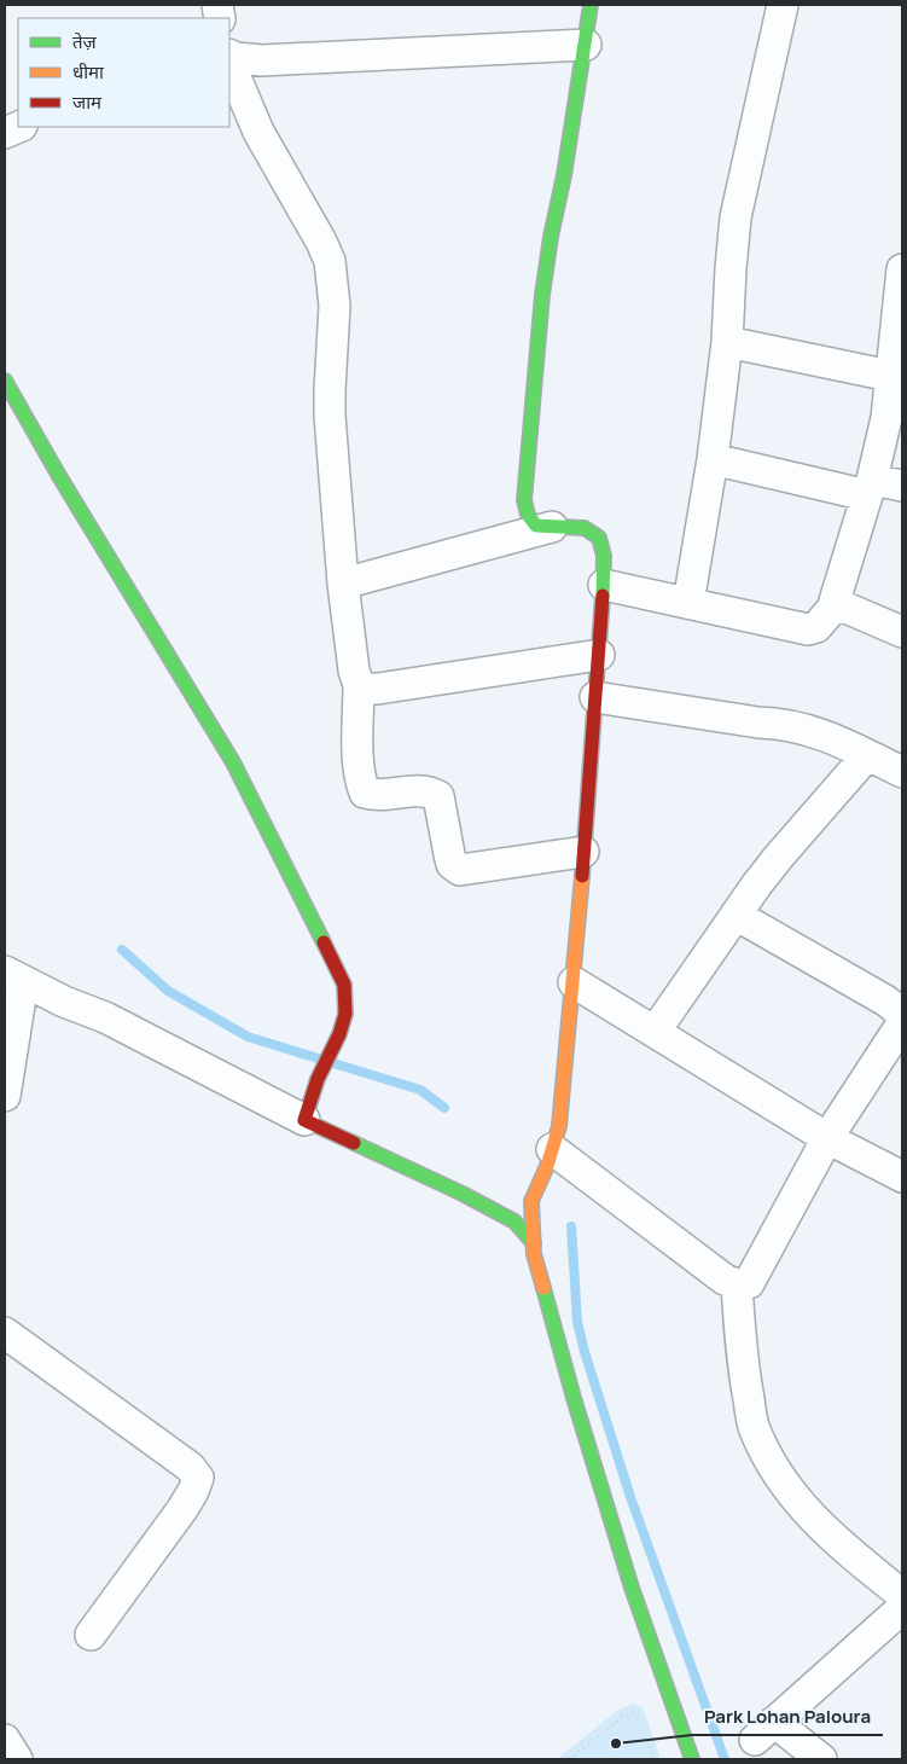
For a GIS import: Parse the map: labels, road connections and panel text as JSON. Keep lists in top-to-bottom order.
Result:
{
  "places": ["Park Lohan Paloura"],
  "legend": ["तेज़", "धीमा", "जाम"]
}
